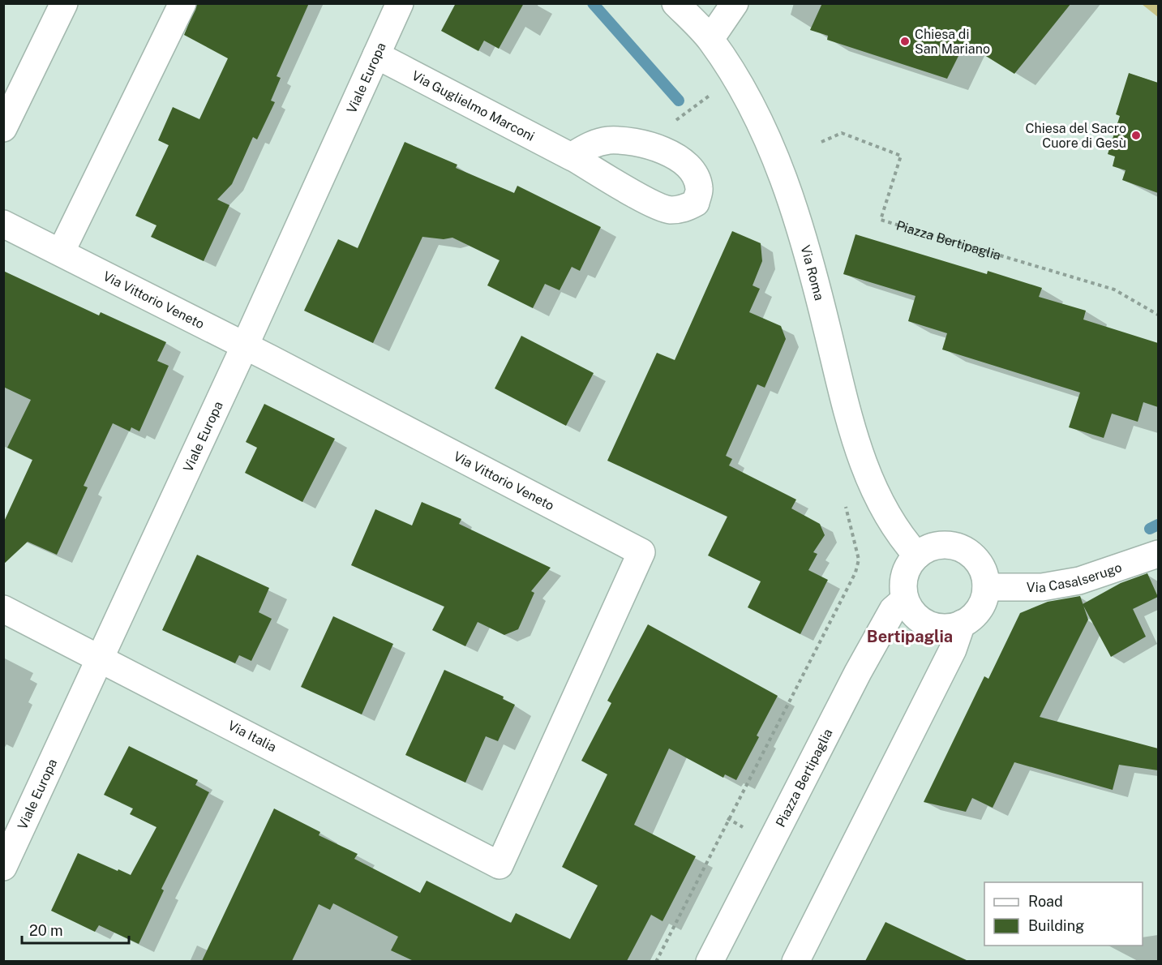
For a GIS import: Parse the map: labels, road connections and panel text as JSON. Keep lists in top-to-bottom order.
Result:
{
  "streets": {
    "street": [
      "Viale Europa",
      "Via Guglielmo Marconi",
      "Piazza Bertipaglia",
      "Via Roma",
      "Via Vittorio Veneto",
      "Via Casalserugo",
      "Via Italia"
    ]
  },
  "crossings": [
    ["Viale Europa", "Via Guglielmo Marconi"],
    ["Viale Europa", "Via Vittorio Veneto"],
    ["Viale Europa", "Via Italia"],
    ["Piazza Bertipaglia", "Via Roma"],
    ["Piazza Bertipaglia", "Via Casalserugo"],
    ["Via Roma", "Via Casalserugo"],
    ["Via Vittorio Veneto", "Via Italia"]
  ],
  "districts": ["Bertipaglia"],
  "places": ["Chiesa di San Mariano", "Chiesa del Sacro Cuore di Gesù"],
  "legend": ["Road", "Building"],
  "scale_bar": "20 m"
}
